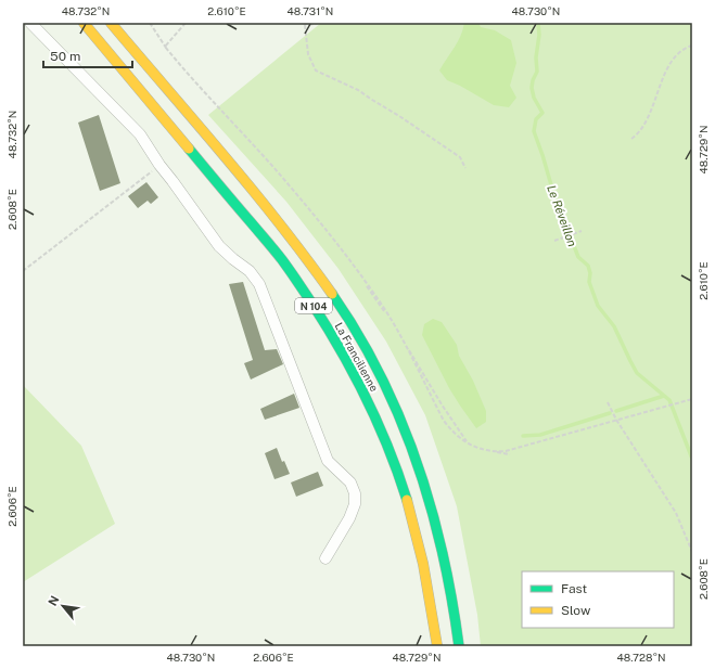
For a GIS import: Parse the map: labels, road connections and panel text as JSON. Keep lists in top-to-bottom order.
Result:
{
  "streets": {
    "highway": ["N 104", "La Francilienne"]
  },
  "water": ["Le Réveillon"],
  "legend": ["Fast", "Slow"],
  "scale_bar": "50 m",
  "north": "top left",
  "coordinates": [
    "48.732°N",
    "2.610°E",
    "48.731°N",
    "48.730°N",
    "48.729°N",
    "2.608°E",
    "2.606°E",
    "48.728°N"
  ]
}
